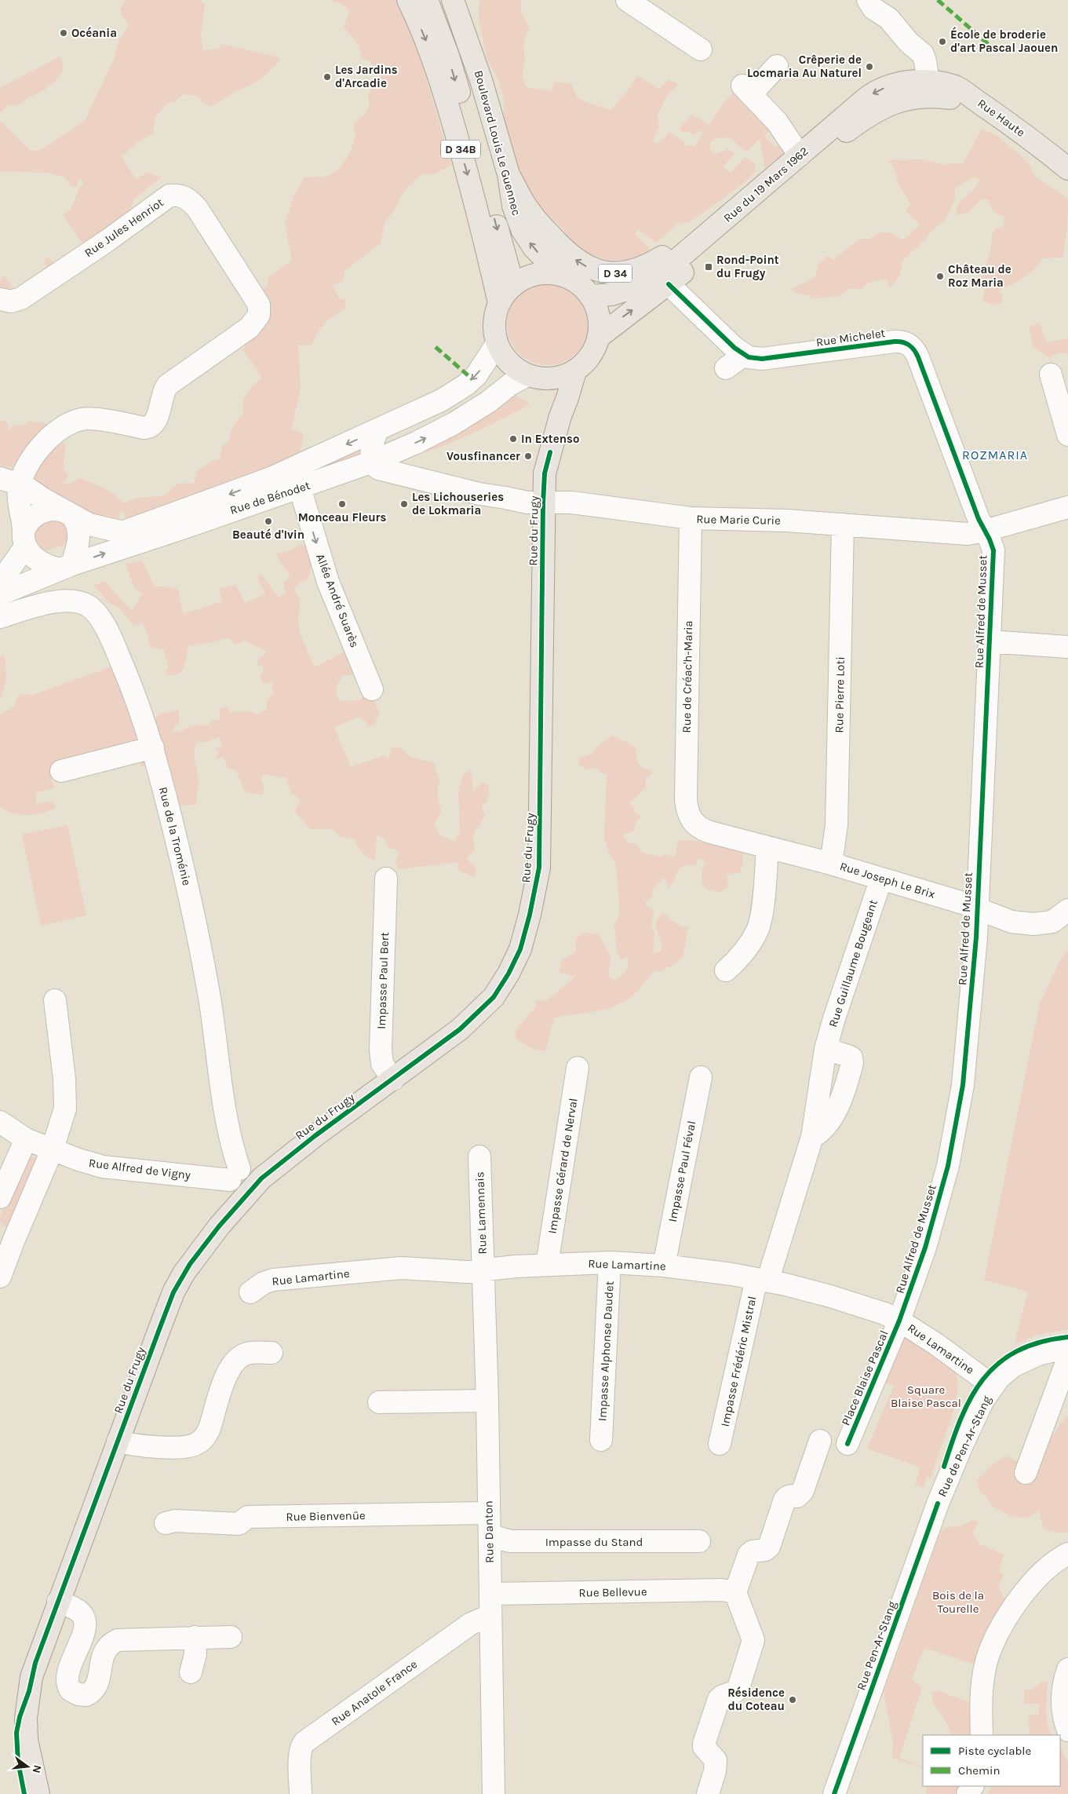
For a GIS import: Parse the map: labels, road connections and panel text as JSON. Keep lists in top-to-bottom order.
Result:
{
  "streets": {
    "main road": [
      "Rue Haute",
      "Boulevard Louis Le Guennec",
      "D 34B",
      "Rue du 19 Mars 1962",
      "D 34",
      "Rue du Frugy"
    ],
    "street": [
      "Rue Jules Henriot",
      "Rue Michelet",
      "Rue de Bénodet",
      "Rue Marie Curie",
      "Allée André Suarès",
      "Rue Alfred de Musset",
      "Rue de Créac'h-Maria",
      "Rue Pierre Loti",
      "Rue de la Troménie",
      "Rue Joseph Le Brix",
      "Rue Guillaume Bougeant",
      "Impasse Paul Bert",
      "Impasse Gérard de Nerval",
      "Rue Alfred de Vigny",
      "Impasse Paul Féval",
      "Rue Lamennais",
      "Rue Lamartine",
      "Impasse Alphonse Daudet",
      "Impasse Frédéric Mistral",
      "Place Blaise Pascal",
      "Rue de Pen-Ar-Stang",
      "Rue Bienvenüe",
      "Rue Danton",
      "Impasse du Stand",
      "Rue Bellevue",
      "Rue Pen-Ar-Stang",
      "Rue Anatole France"
    ]
  },
  "crossings": [
    ["Rue Haute", "Rue du 19 Mars 1962"],
    ["Boulevard Louis Le Guennec", "D 34B"],
    ["Boulevard Louis Le Guennec", "Rue du 19 Mars 1962"],
    ["Boulevard Louis Le Guennec", "D 34"],
    ["Boulevard Louis Le Guennec", "Rue de Bénodet"],
    ["Boulevard Louis Le Guennec", "Rue du Frugy"],
    ["D 34B", "Rue du 19 Mars 1962"],
    ["D 34B", "Rue de Bénodet"],
    ["D 34B", "Rue du Frugy"],
    ["Rue du 19 Mars 1962", "D 34"],
    ["Rue du 19 Mars 1962", "Rue de Bénodet"],
    ["Rue du 19 Mars 1962", "Rue du Frugy"],
    ["Rue Michelet", "Rue Marie Curie"],
    ["Rue Michelet", "Rue Alfred de Musset"],
    ["Rue de Bénodet", "Rue Marie Curie"],
    ["Rue de Bénodet", "Rue du Frugy"],
    ["Rue de Bénodet", "Allée André Suarès"],
    ["Rue Marie Curie", "Rue du Frugy"],
    ["Rue Marie Curie", "Rue Alfred de Musset"],
    ["Rue Marie Curie", "Rue de Créac'h-Maria"],
    ["Rue Marie Curie", "Rue Pierre Loti"],
    ["Rue du Frugy", "Impasse Paul Bert"],
    ["Rue Alfred de Musset", "Rue Joseph Le Brix"],
    ["Rue Alfred de Musset", "Rue Lamartine"],
    ["Rue Alfred de Musset", "Place Blaise Pascal"],
    ["Rue de Créac'h-Maria", "Rue Joseph Le Brix"],
    ["Rue Pierre Loti", "Rue Joseph Le Brix"],
    ["Rue de la Troménie", "Rue Alfred de Vigny"],
    ["Rue Joseph Le Brix", "Rue Guillaume Bougeant"],
    ["Rue Guillaume Bougeant", "Rue Lamartine"],
    ["Rue Guillaume Bougeant", "Impasse Frédéric Mistral"],
    ["Impasse Gérard de Nerval", "Rue Lamartine"],
    ["Impasse Paul Féval", "Rue Lamartine"],
    ["Rue Lamennais", "Rue Lamartine"],
    ["Rue Lamennais", "Rue Danton"],
    ["Rue Lamartine", "Impasse Alphonse Daudet"],
    ["Rue Lamartine", "Impasse Frédéric Mistral"],
    ["Rue Lamartine", "Place Blaise Pascal"],
    ["Rue Lamartine", "Rue de Pen-Ar-Stang"],
    ["Rue Lamartine", "Rue Danton"],
    ["Rue de Pen-Ar-Stang", "Rue Pen-Ar-Stang"],
    ["Rue Bienvenüe", "Rue Danton"],
    ["Rue Danton", "Impasse du Stand"],
    ["Rue Danton", "Rue Bellevue"],
    ["Rue Danton", "Rue Anatole France"]
  ],
  "one_way": ["Allée André Suarès"],
  "districts": ["ROZMARIA"],
  "parks": ["Square Blaise Pascal", "Bois de la Tourelle"],
  "places": {
    "other": [
      "Océania",
      "École de broderie d'art Pascal Jaouen",
      "Crêperie de Locmaria Au Naturel",
      "Les Jardins d'Arcadie",
      "Château de Roz Maria",
      "In Extenso",
      "Vousfinancer",
      "Monceau Fleurs",
      "Les Lichouseries de Lokmaria",
      "Beauté d'Ivin",
      "Résidence du Coteau"
    ],
    "transit": ["Rond-Point du Frugy"]
  },
  "legend": ["Piste cyclable", "Chemin"],
  "north": "right"
}
